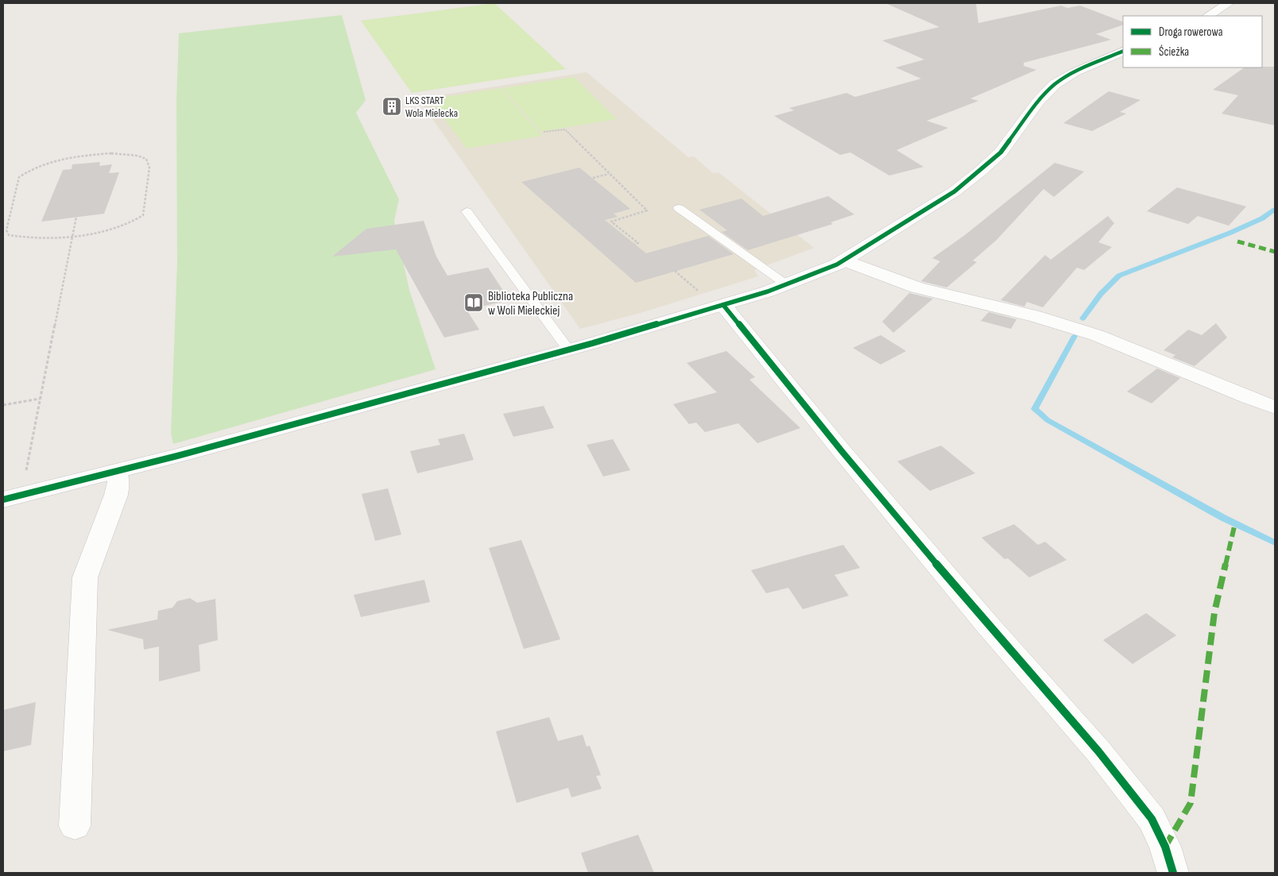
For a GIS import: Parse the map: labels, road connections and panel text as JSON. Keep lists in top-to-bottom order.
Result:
{
  "places": {
    "building": ["LKS START Wola Mielecka"],
    "library": ["Biblioteka Publiczna w Woli Mieleckiej"]
  },
  "legend": ["Droga rowerowa", "Ścieżka"]
}
